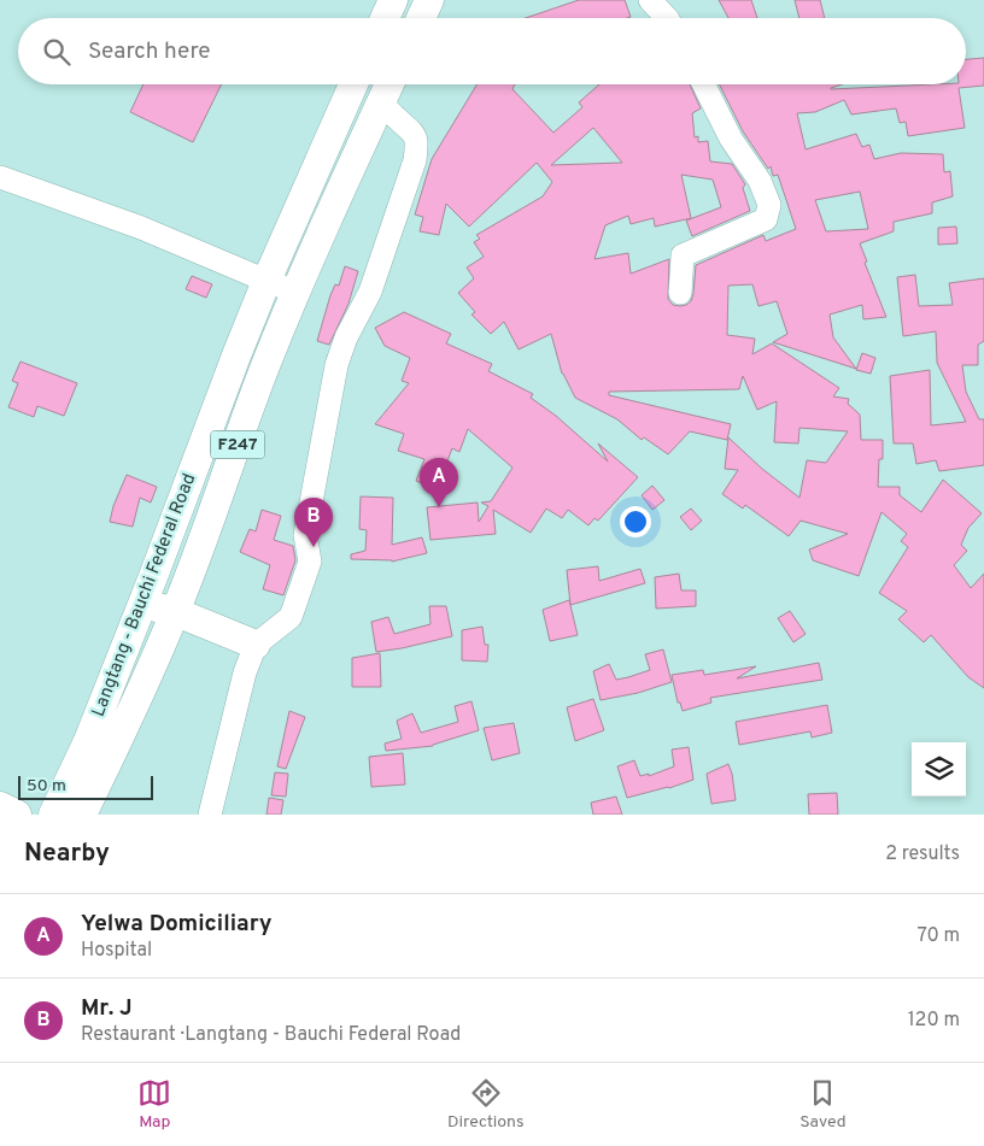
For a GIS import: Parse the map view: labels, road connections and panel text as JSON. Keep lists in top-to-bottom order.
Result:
{
  "streets": {
    "main road": ["F247", "Langtang - Bauchi Federal Road"]
  },
  "scale_bar": "50 m",
  "page": {
    "search": "Search here",
    "pins": ["A", "B"],
    "scale": "50 m",
    "heading": ["Nearby", "2 results"],
    "list": [
      {
        "mark": "A",
        "name": "Yelwa Domiciliary",
        "note": "Hospital",
        "value": "70 m"
      },
      {
        "mark": "B",
        "name": "Mr. J",
        "note": "Restaurant · Langtang - Bauchi Federal Road",
        "value": "120 m"
      }
    ],
    "nav": ["Map", "Directions", "Saved"]
  }
}
